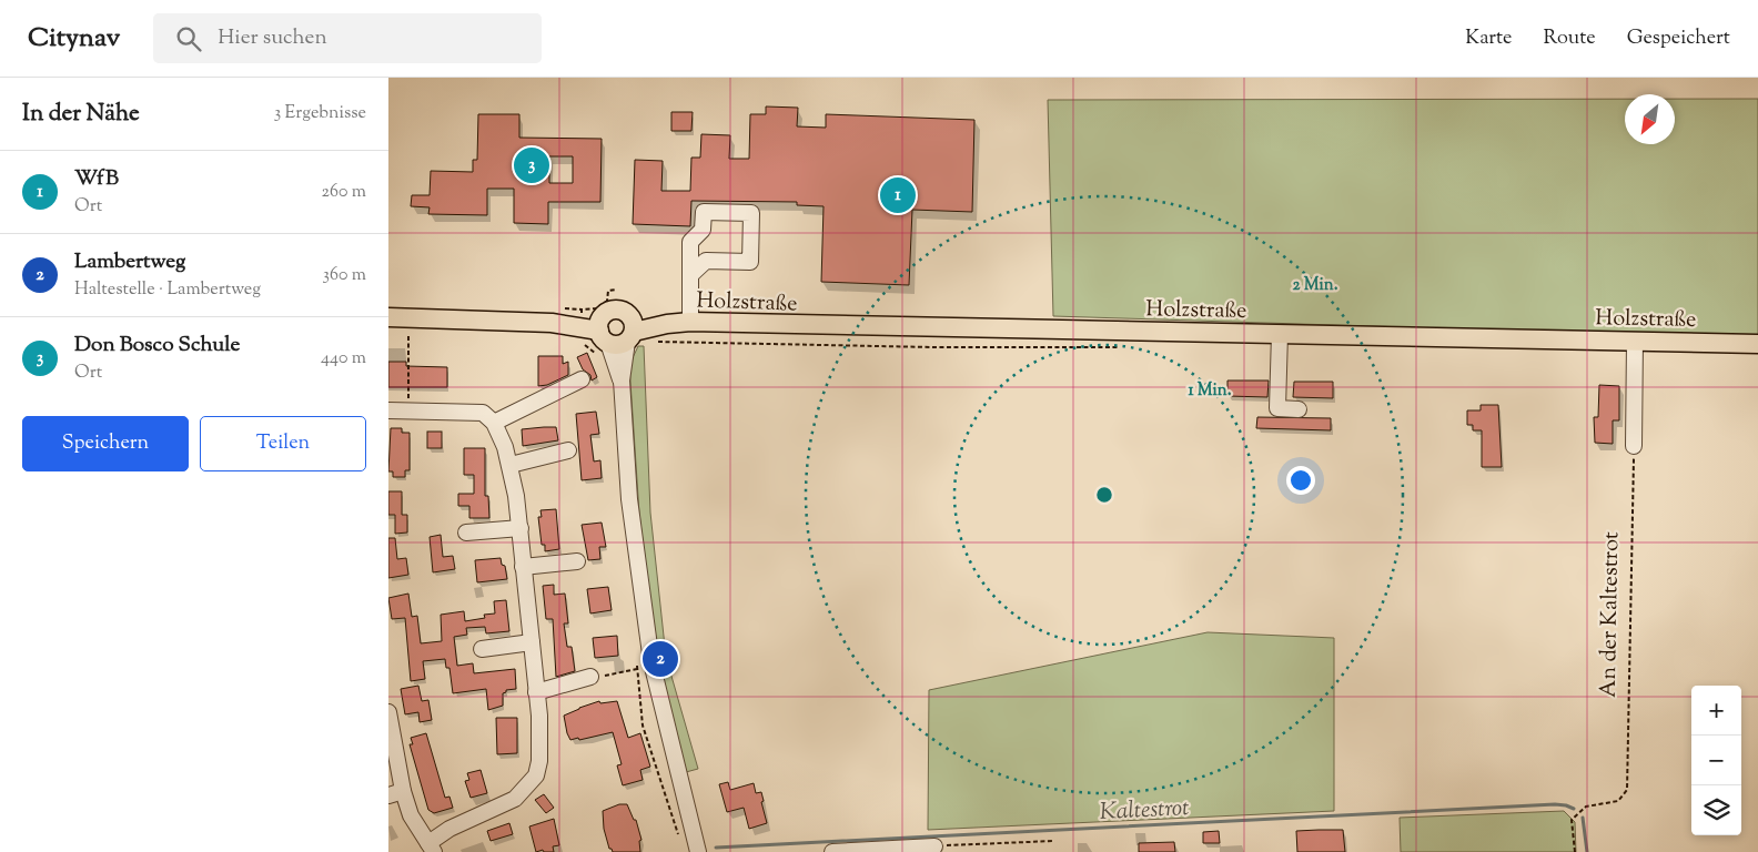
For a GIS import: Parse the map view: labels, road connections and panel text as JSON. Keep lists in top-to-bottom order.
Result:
{
  "streets": {
    "main road": ["Holzstraße"],
    "path": ["An der Kaltestrot"]
  },
  "water": ["Kaltestrot"],
  "north": "bottom left",
  "page": {
    "header": "Citynav",
    "search": "Hier suchen",
    "nav": ["Karte", "Route", "Gespeichert"],
    "heading": ["In der Nähe", "3 Ergebnisse"],
    "pins": ["3", "1", "2"],
    "list": [
      {
        "mark": "1",
        "name": "WfB",
        "note": "Ort",
        "value": "260 m"
      },
      {
        "mark": "2",
        "name": "Lambertweg",
        "note": "Haltestelle · Lambertweg",
        "value": "360 m"
      },
      {
        "mark": "3",
        "name": "Don Bosco Schule",
        "note": "Ort",
        "value": "440 m"
      }
    ],
    "buttons": ["Speichern", "Teilen"],
    "map_buttons": ["+", "−"]
  },
  "rings": ["2 Min.", "1 Min."]
}
